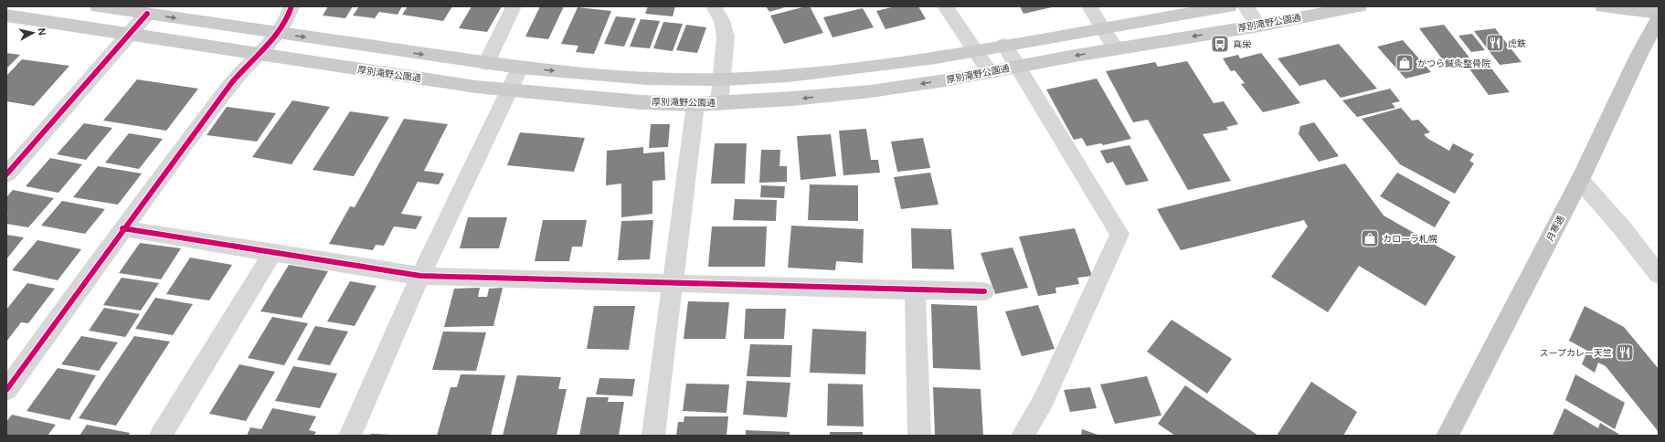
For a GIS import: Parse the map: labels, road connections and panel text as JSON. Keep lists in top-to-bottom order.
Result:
{
  "streets": {
    "highway": ["月寒通"],
    "main road": ["厚別滝野公園通"]
  },
  "places": {
    "restaurant": ["虎鉄", "スープカレー天竺"],
    "bus stop": ["真栄"],
    "shop": ["かつら鍼灸整骨院", "カローラ札幌"]
  },
  "north": "right"
}
